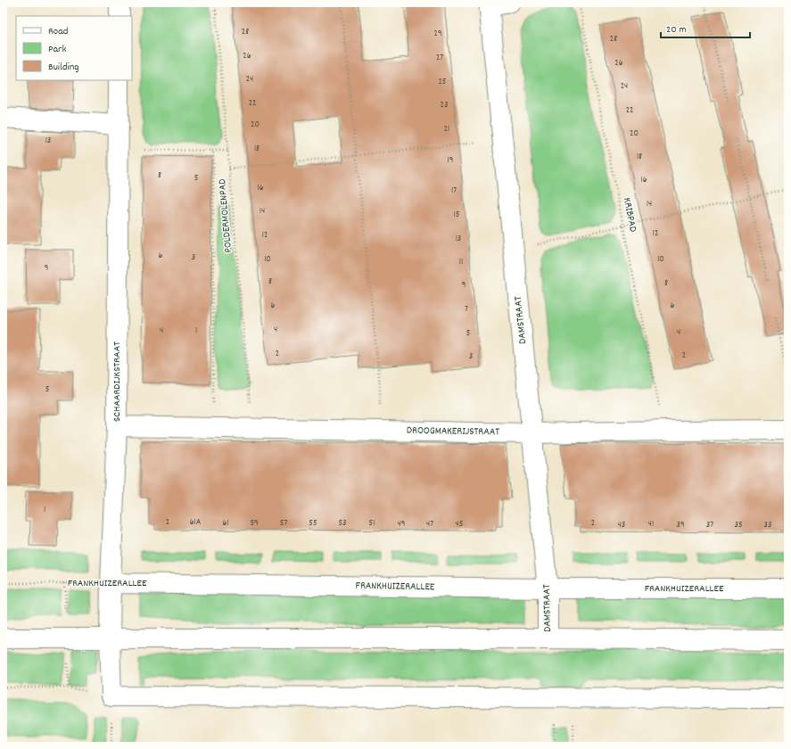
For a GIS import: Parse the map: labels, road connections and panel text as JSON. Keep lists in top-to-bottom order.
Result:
{
  "streets": {
    "street": [
      "DAMSTRAAT",
      "SCHAARDIJKSTRAAT",
      "DROOGMAKERIJSTRAAT",
      "FRANKHUIZERALLEE"
    ],
    "path": ["KRIBPAD", "POLDERMOLENPAD"]
  },
  "crossings": [
    ["KRIBPAD", "DROOGMAKERIJSTRAAT"],
    ["POLDERMOLENPAD", "DROOGMAKERIJSTRAAT"],
    ["DAMSTRAAT", "DROOGMAKERIJSTRAAT"],
    ["DAMSTRAAT", "FRANKHUIZERALLEE"],
    ["SCHAARDIJKSTRAAT", "DROOGMAKERIJSTRAAT"],
    ["SCHAARDIJKSTRAAT", "FRANKHUIZERALLEE"]
  ],
  "house_numbers": [
    "28",
    "29",
    "28",
    "26",
    "27",
    "26",
    "24",
    "25",
    "24",
    "22",
    "23",
    "22",
    "20",
    "21",
    "20",
    "13",
    "18",
    "18",
    "19",
    "8",
    "5",
    "16",
    "16",
    "17",
    "14",
    "14",
    "15",
    "12",
    "12",
    "13",
    "6",
    "3",
    "10",
    "10",
    "11",
    "9",
    "8",
    "8",
    "9",
    "6",
    "6",
    "7",
    "4",
    "4",
    "1",
    "4",
    "5",
    "2",
    "2",
    "3",
    "5",
    "1",
    "2",
    "61A",
    "61",
    "59",
    "57",
    "55",
    "53",
    "51",
    "2",
    "49",
    "47",
    "45",
    "41",
    "43",
    "39",
    "37",
    "35",
    "33"
  ],
  "legend": ["Road", "Park", "Building"],
  "scale_bar": "20 m"
}
